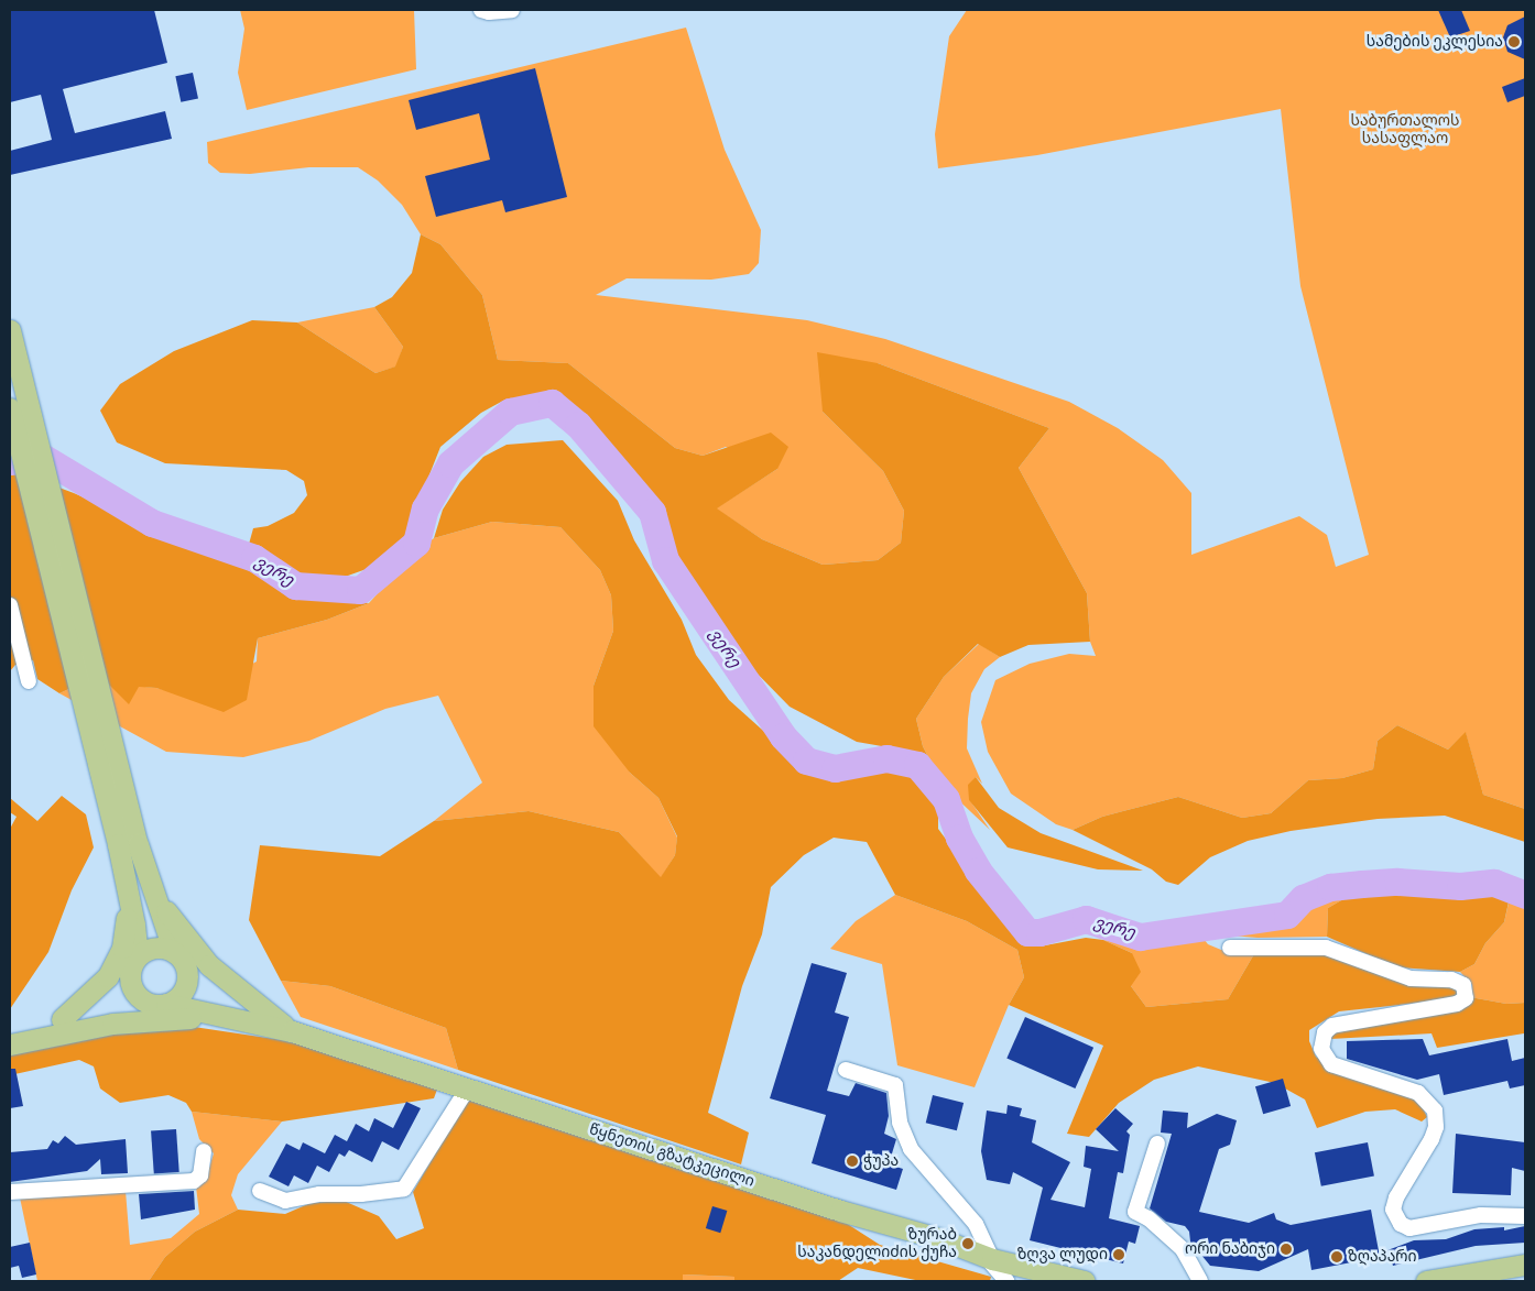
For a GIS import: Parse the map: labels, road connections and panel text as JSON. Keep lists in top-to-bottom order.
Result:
{
  "streets": {
    "main road": ["წყნეთის გზატკეცილი"]
  },
  "water": ["ვერე"],
  "parks": ["საბურთალოს სასაფლაო"],
  "places": [
    "სამების ეკლესია",
    "ჭუპა",
    "ზურაბ საკანდელიძის ქუჩა",
    "ორი ნაბიჯი",
    "ზღვა ლუდი",
    "ზღაპარი"
  ]
}
